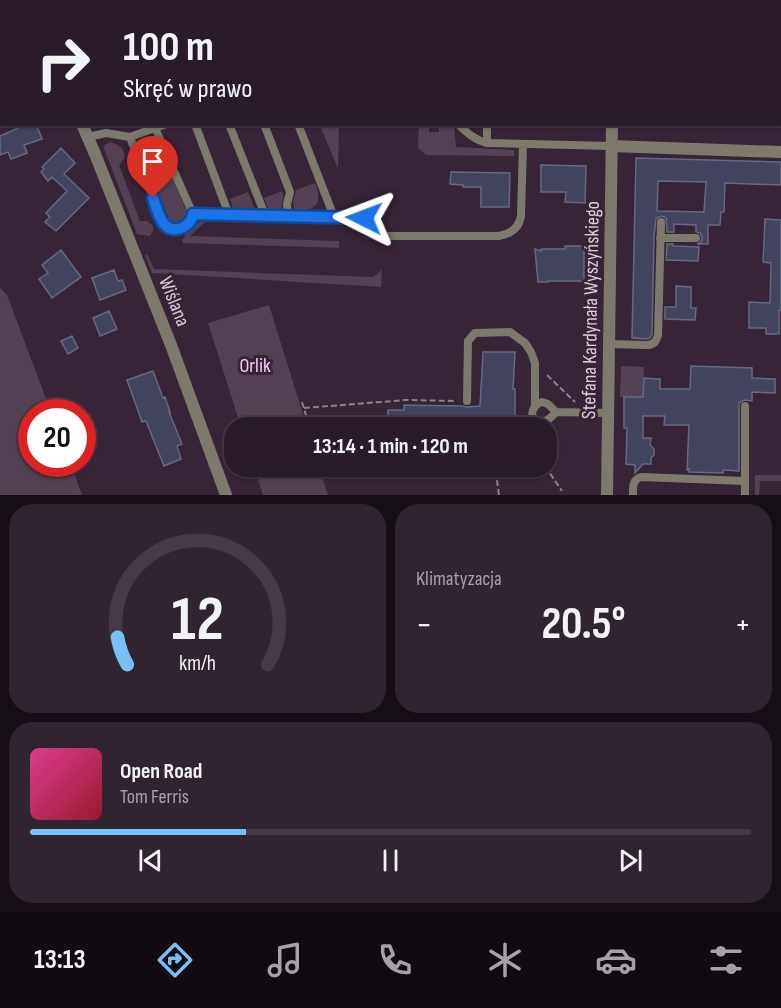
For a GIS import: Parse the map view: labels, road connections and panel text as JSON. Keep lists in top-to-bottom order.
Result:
{
  "streets": {
    "street": ["Wiślana", "Stefana Kardynała Wyszyńskiego"]
  },
  "parks": ["Orlik"],
  "page": {
    "turn": ["100 m", "Skręć w prawo"],
    "limit": "20",
    "trip": "13:14 · 1 min · 120 m",
    "tile": "Klimatyzacja",
    "heat": ["−", "20.5°", "+"],
    "song": ["Open Road", "Tom Ferris"],
    "tabs": "13:13",
    "gauge": ["12", "km/h"]
  }
}
